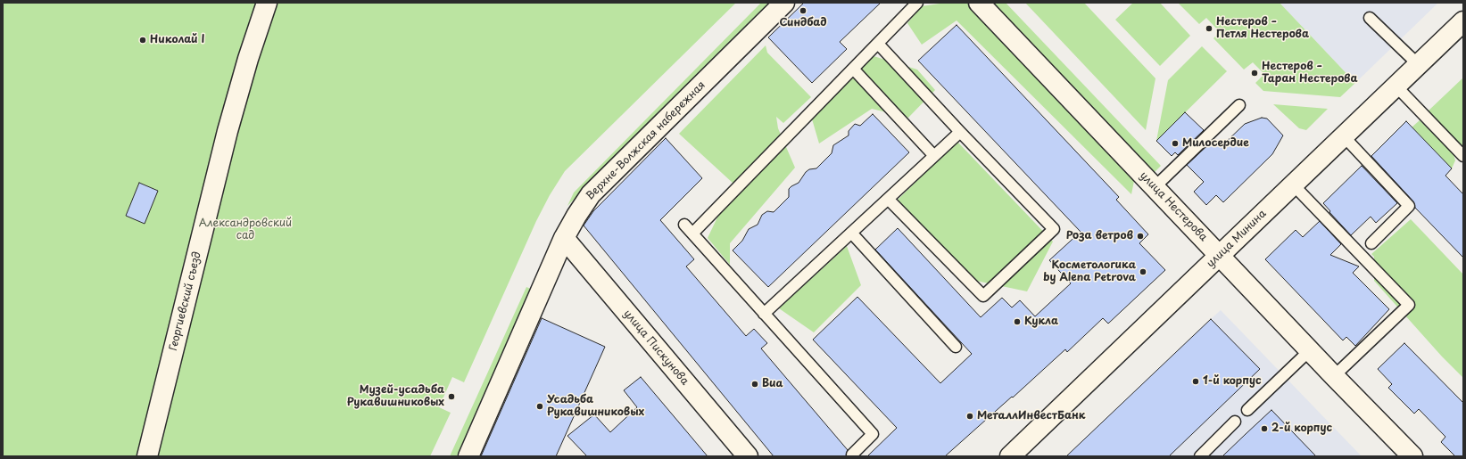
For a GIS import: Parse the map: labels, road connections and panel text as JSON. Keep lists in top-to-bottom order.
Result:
{
  "streets": {
    "street": [
      "Верхне-Волжская набережная",
      "улица Нестерова",
      "улица Минина",
      "Георгиевский съезд",
      "улица Пискунова"
    ]
  },
  "crossings": [
    ["Верхне-Волжская набережная", "улица Пискунова"],
    ["улица Нестерова", "улица Минина"]
  ],
  "parks": ["Александровский сад"],
  "places": [
    "Синдбад",
    "Нестеров – Петля Нестерова",
    "Николай I",
    "Нестеров – Таран Нестерова",
    "Милосердие",
    "Роза ветров",
    "Косметологика by Alena Petrova",
    "Кукла",
    "1-й корпус",
    "Виа",
    "Музей-усадьба Рукавишниковых",
    "Усадьба Рукавишниковых",
    "МеталлИнвестБанк",
    "2-й корпус"
  ]
}
